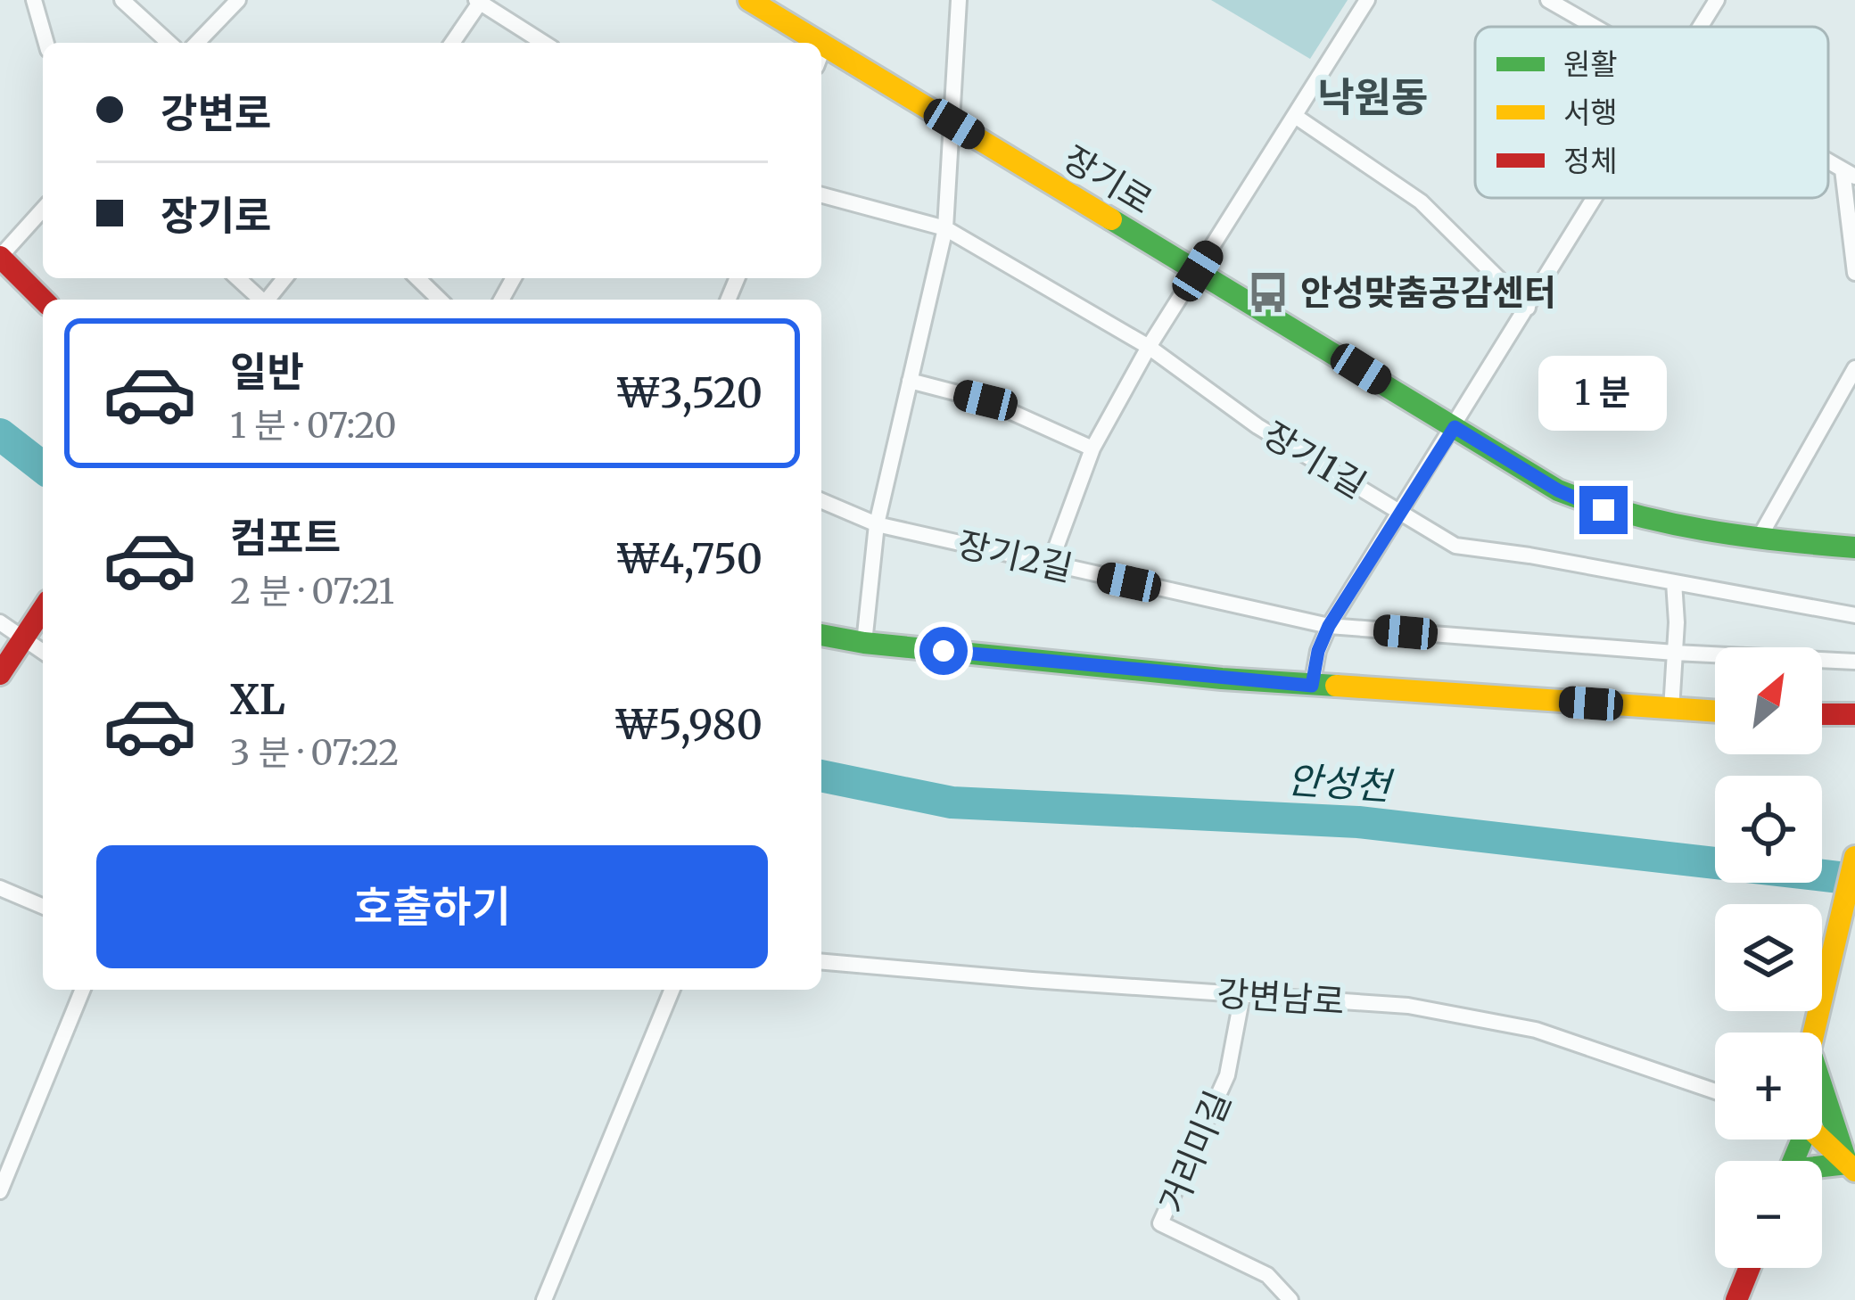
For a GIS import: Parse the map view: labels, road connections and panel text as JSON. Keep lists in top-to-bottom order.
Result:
{
  "streets": {
    "main road": ["장기로"],
    "street": [
      "장기1길",
      "장기2길",
      "강변남로",
      "거리미길"
    ]
  },
  "crossings": [
    ["강변남로", "거리미길"]
  ],
  "districts": ["낙원동"],
  "water": ["안성천"],
  "places": {
    "bus stop": ["안성맞춤공감센터"]
  },
  "legend": ["원활", "서행", "정체"],
  "north": "top right",
  "page": {
    "banner": ["강변로", "장기로"],
    "list": [
      {
        "name": "일반",
        "note": "1 분 · 07:20",
        "value": "₩3,520"
      },
      {
        "name": "컴포트",
        "note": "2 분 · 07:21",
        "value": "₩4,750"
      },
      {
        "name": "XL",
        "note": "3 분 · 07:22",
        "value": "₩5,980"
      }
    ],
    "bubble": "1 분",
    "map_buttons": ["+", "−"],
    "buttons": "호출하기"
  }
}
